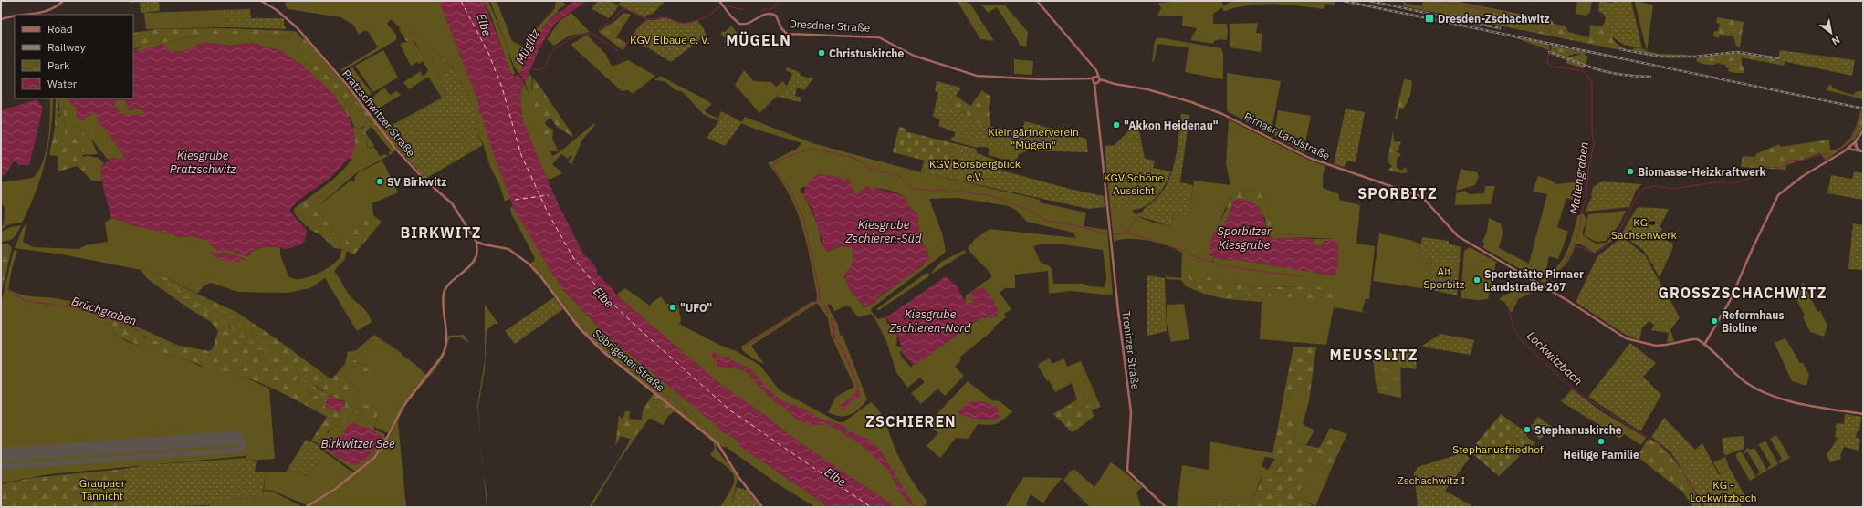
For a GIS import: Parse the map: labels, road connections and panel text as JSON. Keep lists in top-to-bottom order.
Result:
{
  "streets": {
    "street": [
      "Dresdner Straße",
      "Pratzschwitzer Straße",
      "Pirnaer Landstraße",
      "Tronitzer Straße",
      "Söbrigener Straße"
    ]
  },
  "crossings": [
    ["Dresdner Straße", "Pirnaer Landstraße"],
    ["Dresdner Straße", "Tronitzer Straße"],
    ["Pratzschwitzer Straße", "Söbrigener Straße"],
    ["Pirnaer Landstraße", "Tronitzer Straße"]
  ],
  "districts": [
    "MÜGELN",
    "SPORBITZ",
    "BIRKWITZ",
    "GROSSZSCHACHWITZ",
    "MEUSSLITZ",
    "ZSCHIEREN"
  ],
  "water": [
    "Elbe",
    "Müglitz",
    "Kiesgrube Pratzschwitz",
    "Maltengraben",
    "Kiesgrube Zschieren-Süd",
    "Sporbitzer Kiesgrube",
    "Brüchgraben",
    "Kiesgrube Zschieren-Nord",
    "Lockwitzbach",
    "Birkwitzer See"
  ],
  "parks": [
    "KGV Elbaue e. V.",
    "Kleingärtnerverein \"Mügeln\"",
    "KGV Borsbergblick e.V.",
    "KGV Schöne Aussicht",
    "KG - Sachsenwerk",
    "Alt Sporbitz",
    "Stephanusfriedhof",
    "Zschachwitz I",
    "Graupaer Tännicht",
    "KG - Lockwitzbach"
  ],
  "places": {
    "transit": ["Dresden-Zschachwitz"],
    "other": [
      "Christuskirche",
      "\"Akkon Heidenau\"",
      "Biomasse-Heizkraftwerk",
      "SV Birkwitz",
      "Sportstätte Pirnaer Landstraße 267",
      "\"UFO\"",
      "Reformhaus Bioline",
      "Stephanuskirche",
      "Heilige Familie"
    ]
  },
  "legend": [
    "Road",
    "Railway",
    "Park",
    "Water"
  ],
  "north": "bottom right"
}
